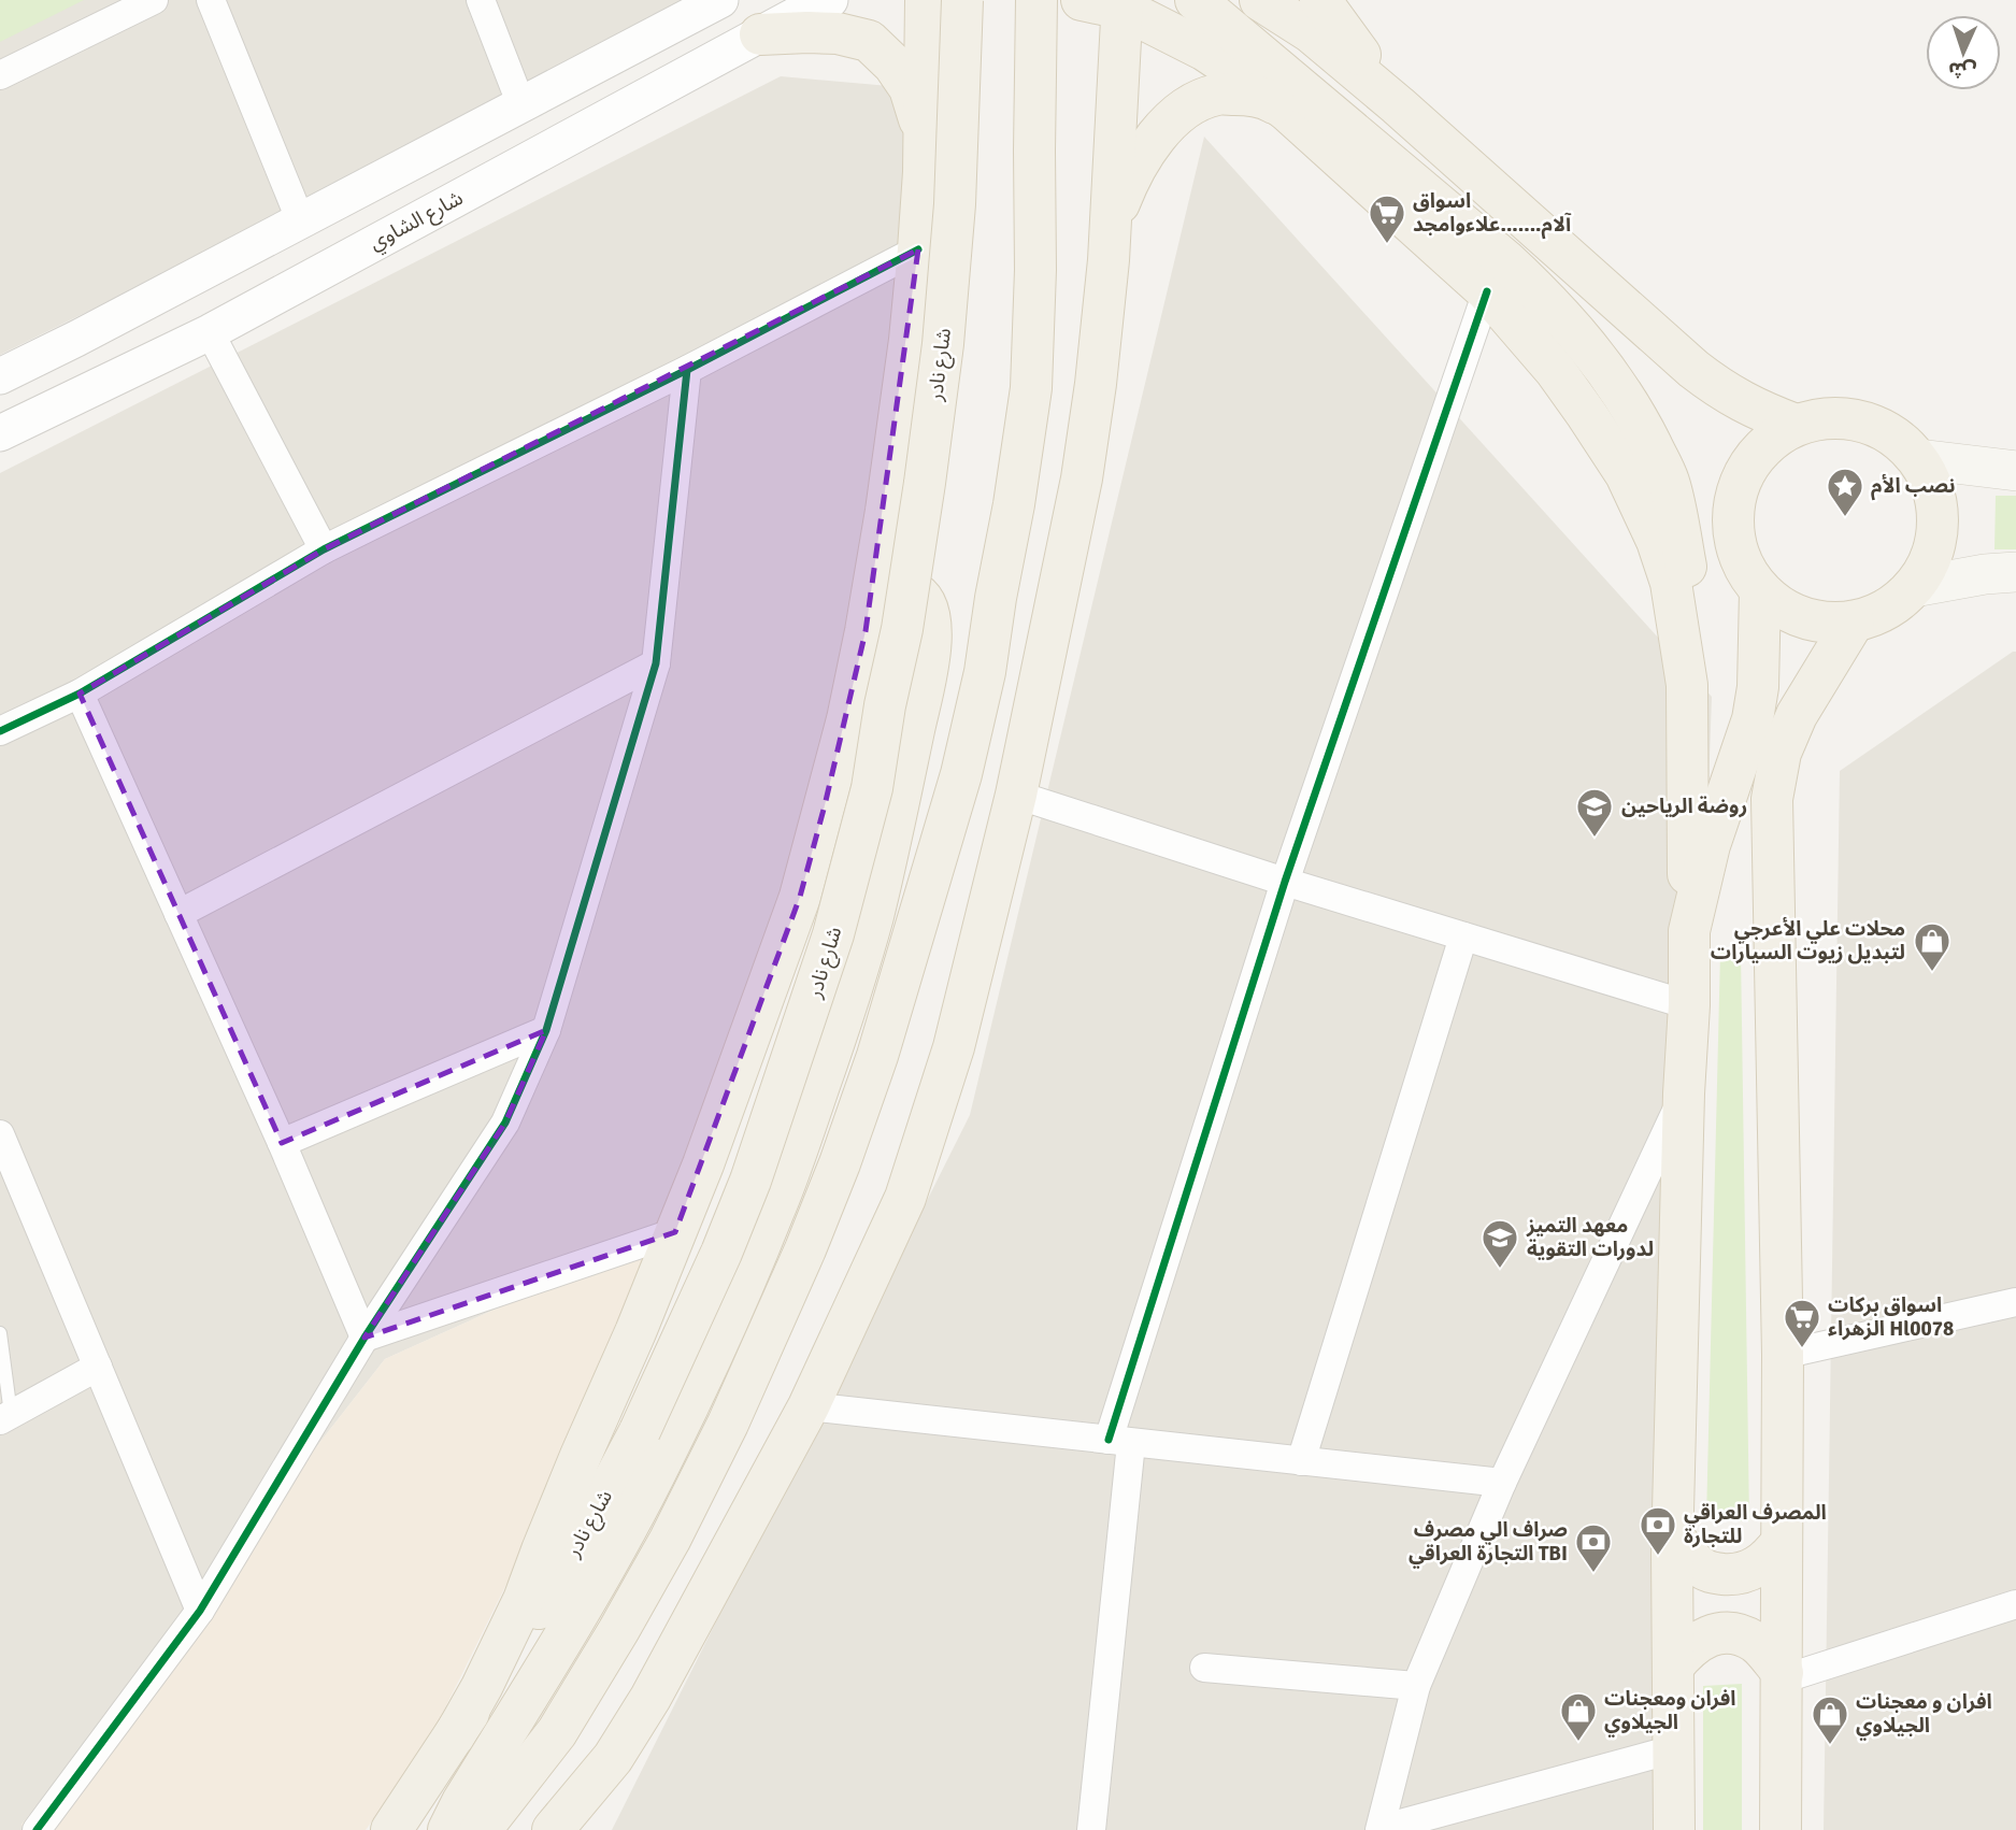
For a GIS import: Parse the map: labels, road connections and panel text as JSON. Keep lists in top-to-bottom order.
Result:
{
  "streets": {
    "main road": ["شارع نادر"],
    "street": ["شارع الشاوي"]
  },
  "places": {
    "supermarket": ["اسواق آلام.......علاءوامجد", "اسواق بركات الزهراء Hl0078"],
    "place": ["نصب الأم"],
    "school or university": ["روضة الرياحين", "معهد التميز لدورات التقوية"],
    "shop": ["محلات علي الأعرجي لتبديل زيوت السيارات", "افران ومعجنات الجيلاوي", "افران و معجنات الجيلاوي"],
    "bank": ["المصرف العراقي للتجارة", "صراف الي مصرف التجارة العراقي TBI"]
  },
  "north": "bottom"
}
